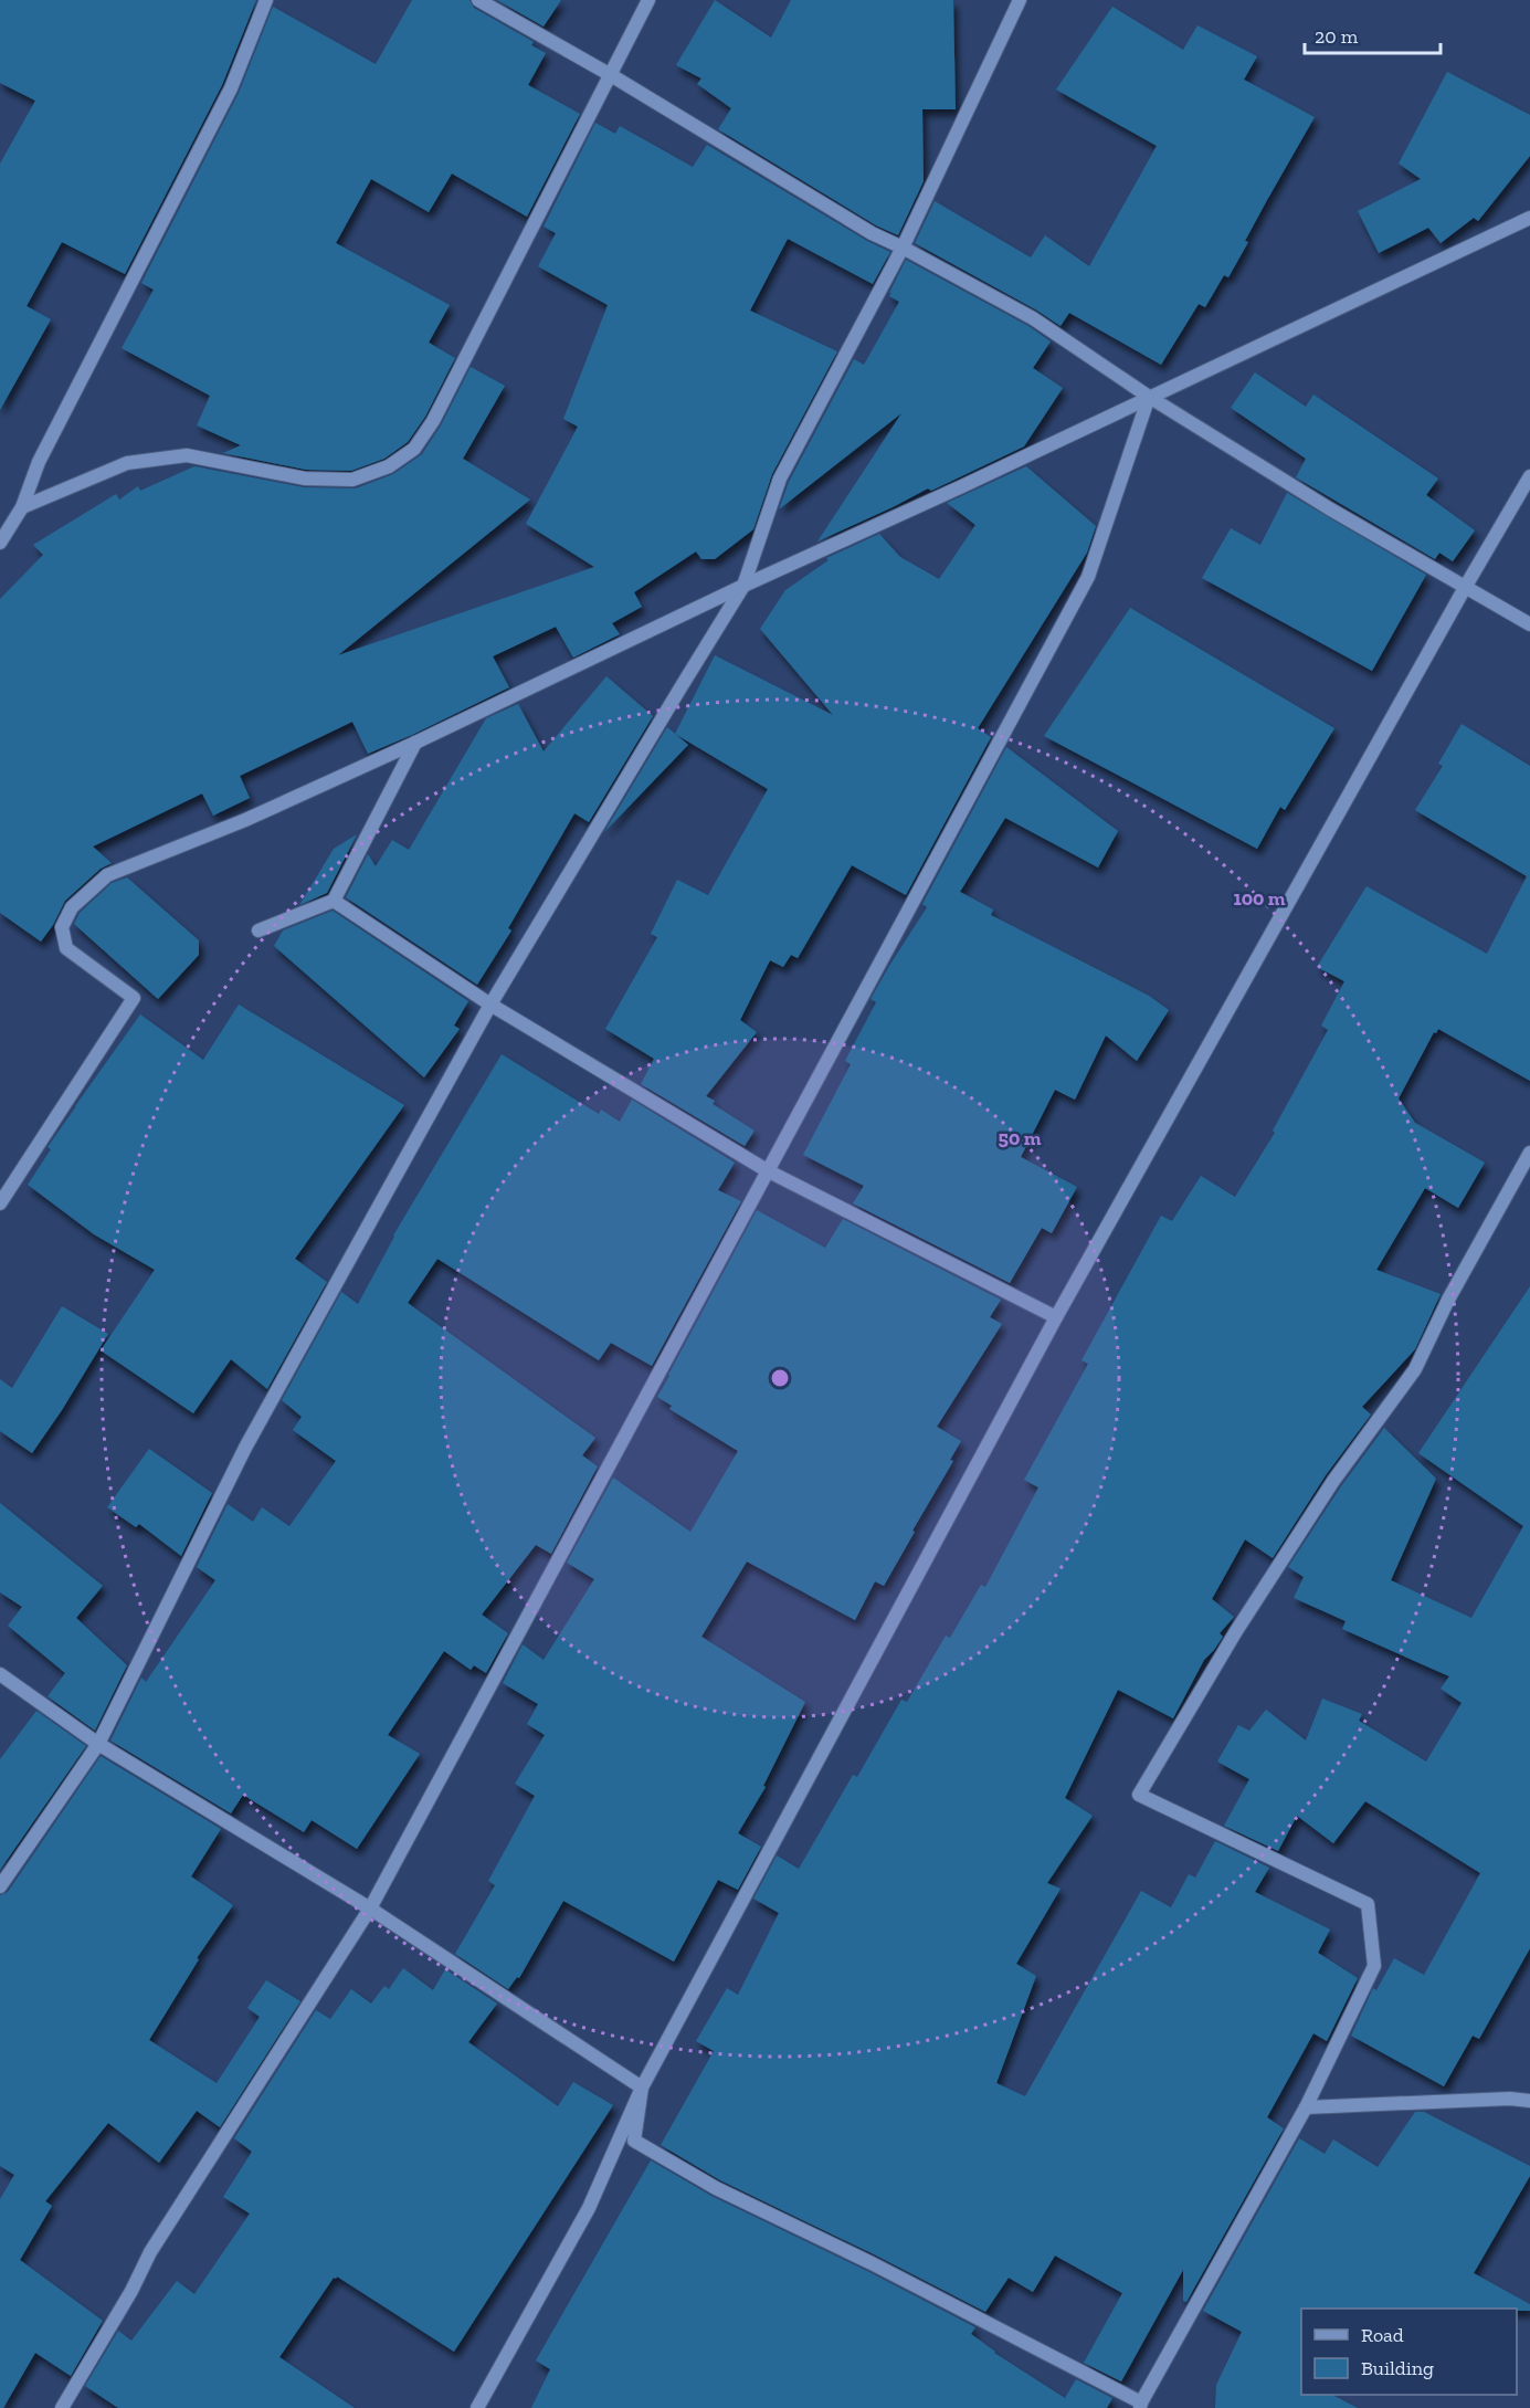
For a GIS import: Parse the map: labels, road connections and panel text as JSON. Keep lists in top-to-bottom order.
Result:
{
  "legend": ["Road", "Building"],
  "scale_bar": "20 m",
  "rings": ["100 m", "50 m"]
}
